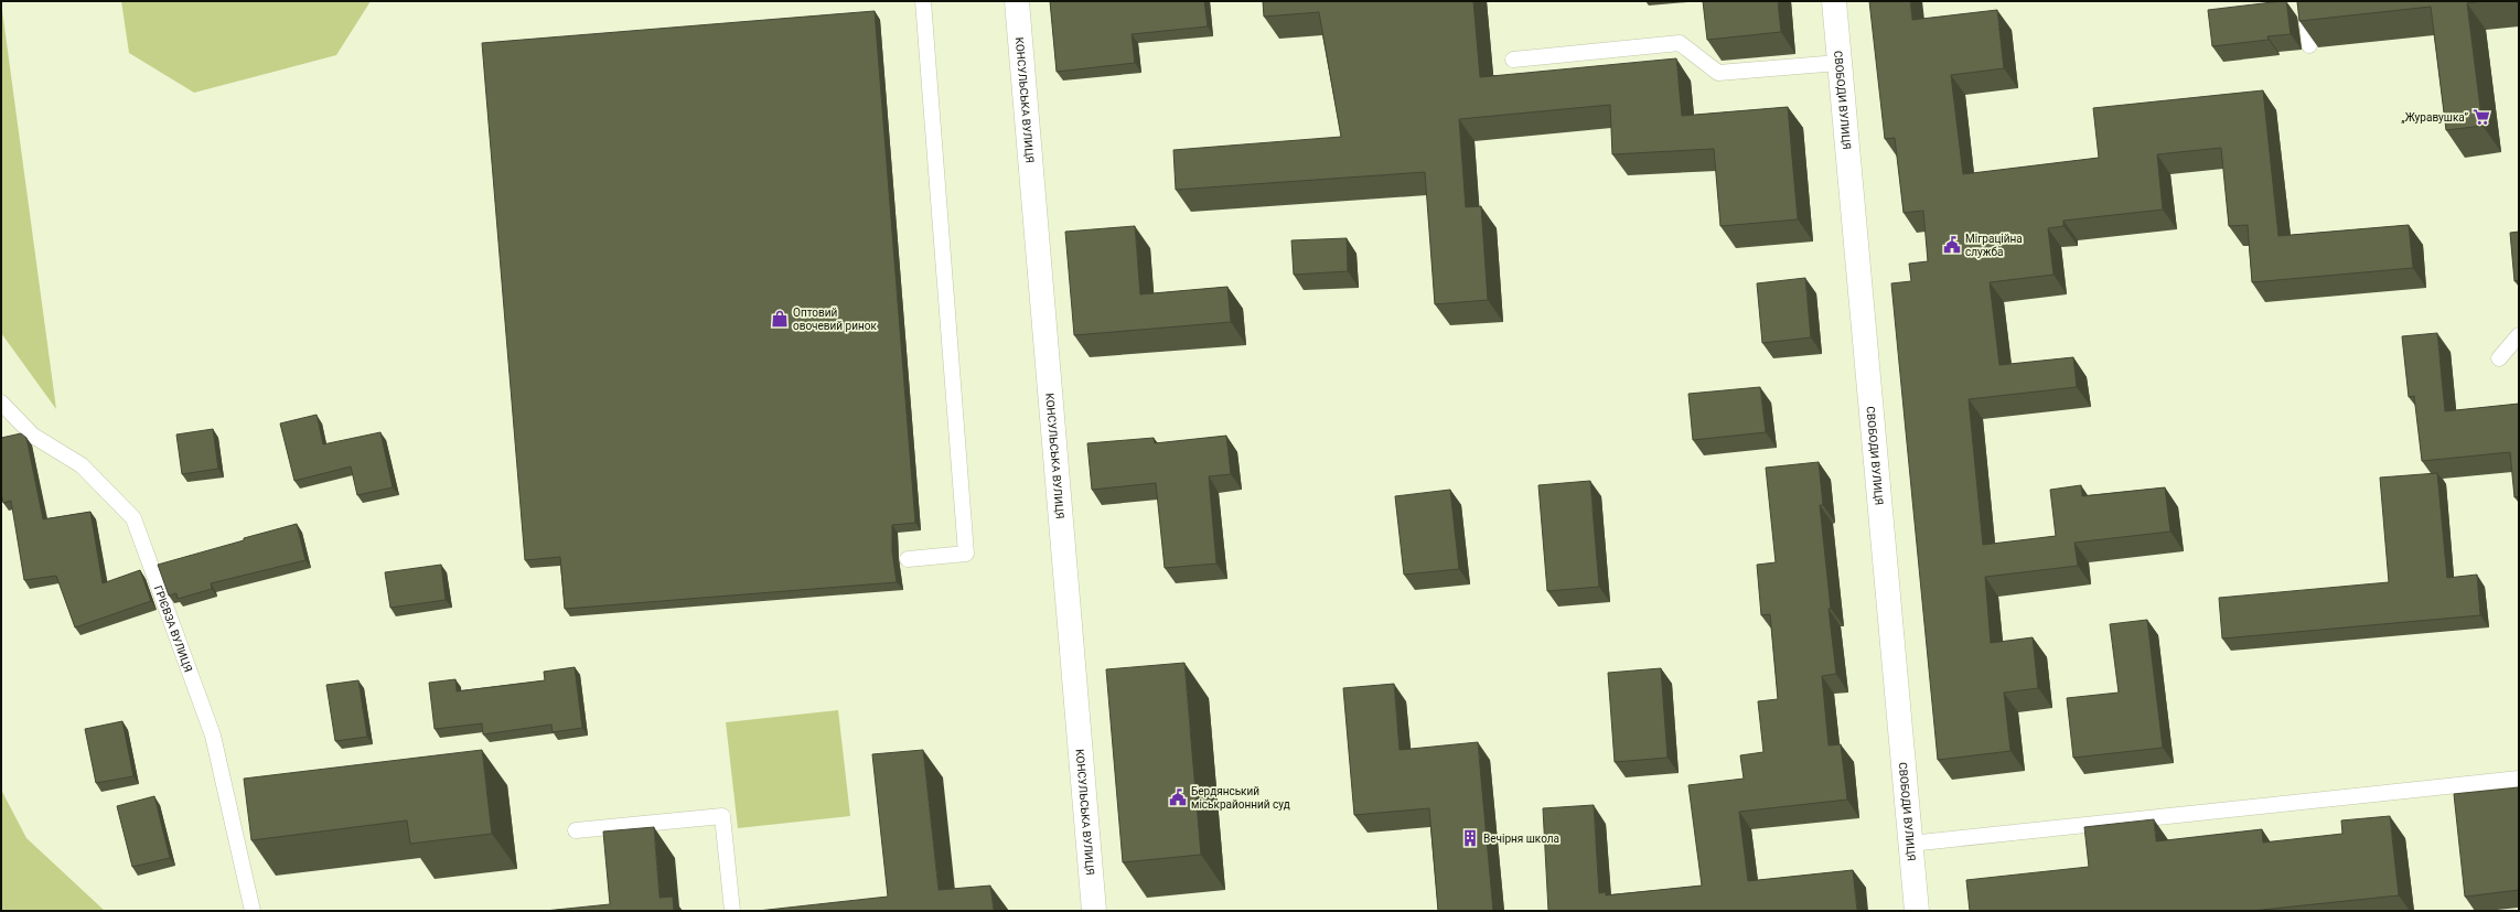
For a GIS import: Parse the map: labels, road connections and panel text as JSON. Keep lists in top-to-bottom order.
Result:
{
  "streets": {
    "main road": ["КОНСУЛЬСЬКА ВУЛИЦЯ", "СВОБОДИ ВУЛИЦЯ"],
    "lane": ["ГРІЄВЗА ВУЛИЦЯ"]
  },
  "places": {
    "supermarket": ["„Журавушка”"],
    "public building": ["Міграційна служба", "Бердянський міськрайонний суд"],
    "shop": ["Оптовий овочевий ринок"],
    "building": ["Вечірня школа"]
  }
}
